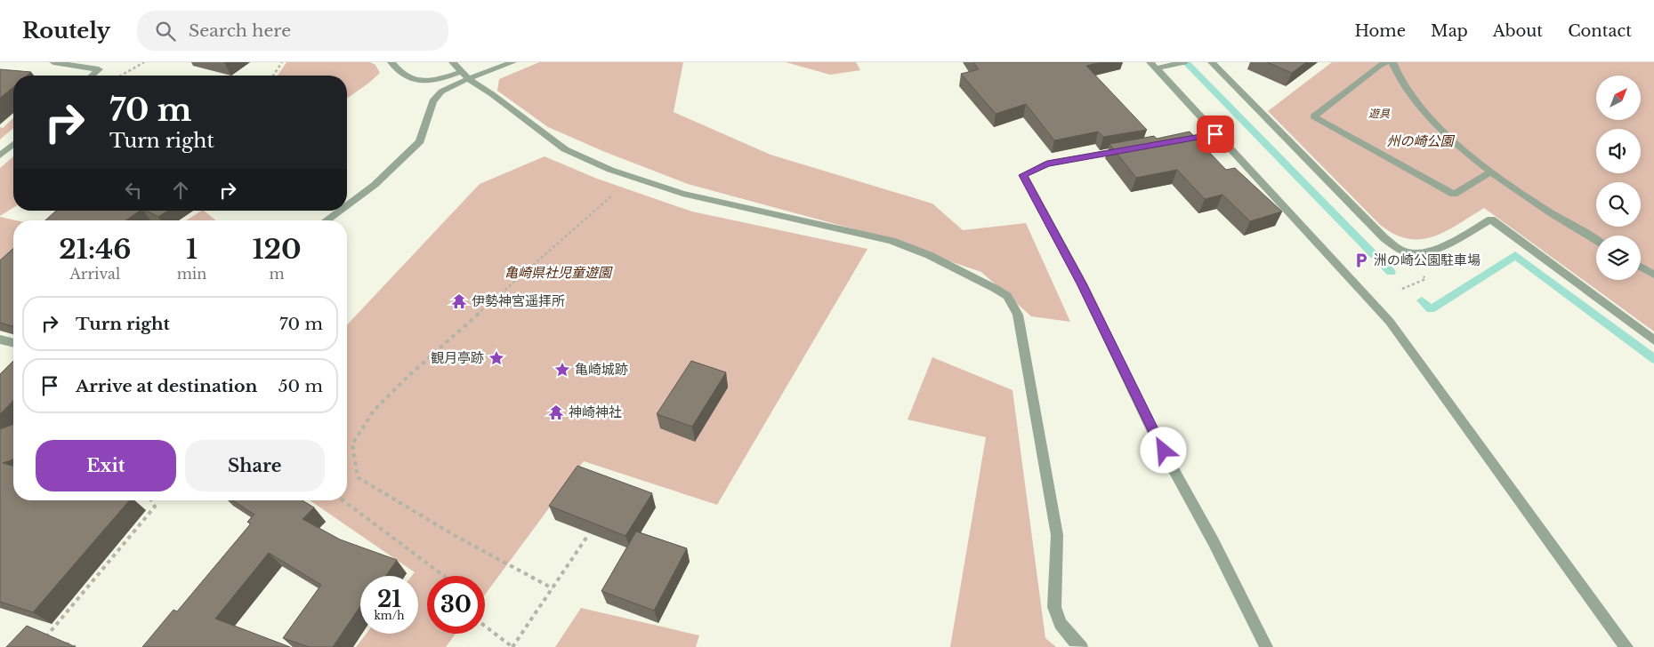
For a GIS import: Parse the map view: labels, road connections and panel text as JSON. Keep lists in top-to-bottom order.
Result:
{
  "parks": ["遊具", "州の崎公園", "亀崎県社児童遊園"],
  "places": {
    "parking": ["洲の崎公園駐車場"],
    "temple": ["伊勢神宮遥拝所", "神崎神社"],
    "place": ["観月亭跡", "亀崎城跡"]
  },
  "north": "top right",
  "page": {
    "header": "Routely",
    "search": "Search here",
    "nav": [
      "Home",
      "Map",
      "About",
      "Contact"
    ],
    "turn": ["70 m", "Turn right"],
    "eta": [
      "21:46",
      "Arrival",
      "1",
      "min",
      "120",
      "m"
    ],
    "list": [
      {
        "name": "Turn right",
        "value": "70 m"
      },
      {
        "name": "Arrive at destination",
        "value": "50 m"
      }
    ],
    "buttons": ["Exit", "Share"],
    "speed": "21 km/h",
    "limit": "30"
  }
}
